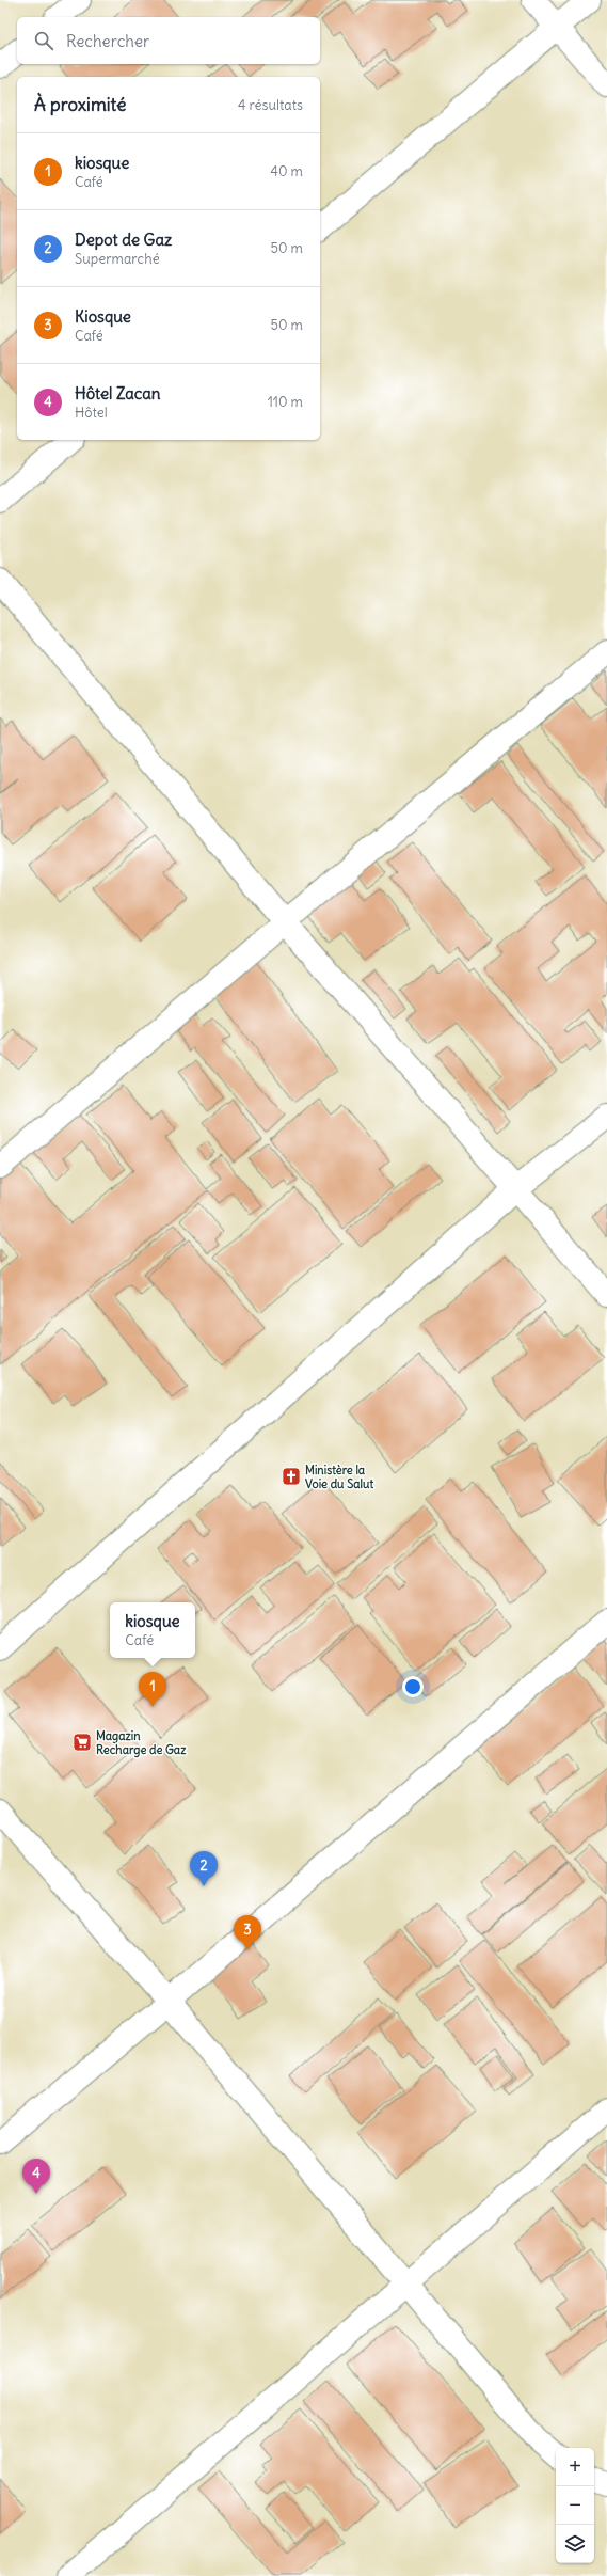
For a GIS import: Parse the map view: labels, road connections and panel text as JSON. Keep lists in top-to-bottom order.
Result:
{
  "places": {
    "church": ["Ministère la Voie du Salut"],
    "supermarket": ["Magazin Recharge de Gaz"]
  },
  "page": {
    "search": "Rechercher",
    "heading": ["À proximité", "4 résultats"],
    "list": [
      {
        "mark": "1",
        "name": "kiosque",
        "note": "Café",
        "value": "40 m"
      },
      {
        "mark": "2",
        "name": "Depot de Gaz",
        "note": "Supermarché",
        "value": "50 m"
      },
      {
        "mark": "3",
        "name": "Kiosque",
        "note": "Café",
        "value": "50 m"
      },
      {
        "mark": "4",
        "name": "Hôtel Zacan",
        "note": "Hôtel",
        "value": "110 m"
      }
    ],
    "popup": ["kiosque", "Café"],
    "pins": [
      "1",
      "2",
      "3",
      "4"
    ],
    "map_buttons": ["+", "−"]
  }
}
